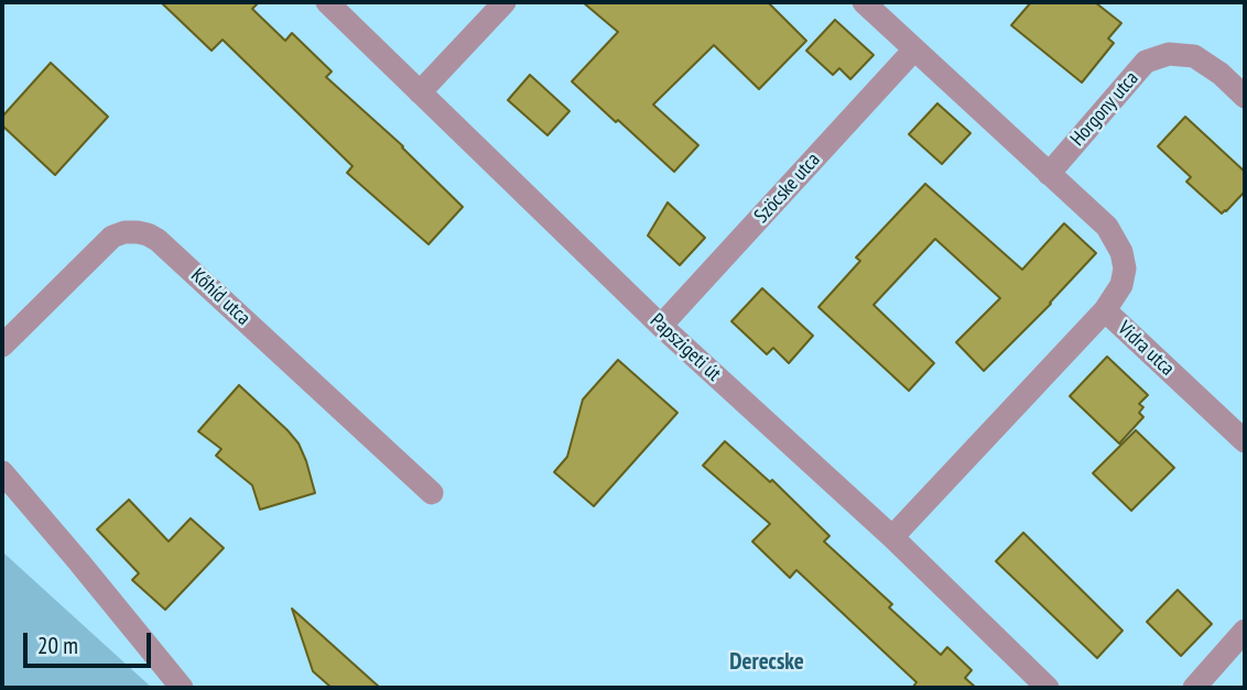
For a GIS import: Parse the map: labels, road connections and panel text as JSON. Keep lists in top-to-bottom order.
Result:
{
  "streets": {
    "street": [
      "Horgony utca",
      "Szöcske utca",
      "Kőhíd utca",
      "Papszigeti út",
      "Vidra utca"
    ]
  },
  "crossings": [
    ["Horgony utca", "Vidra utca"],
    ["Szöcske utca", "Papszigeti út"]
  ],
  "districts": ["Derecske"],
  "scale_bar": "20 m"
}
